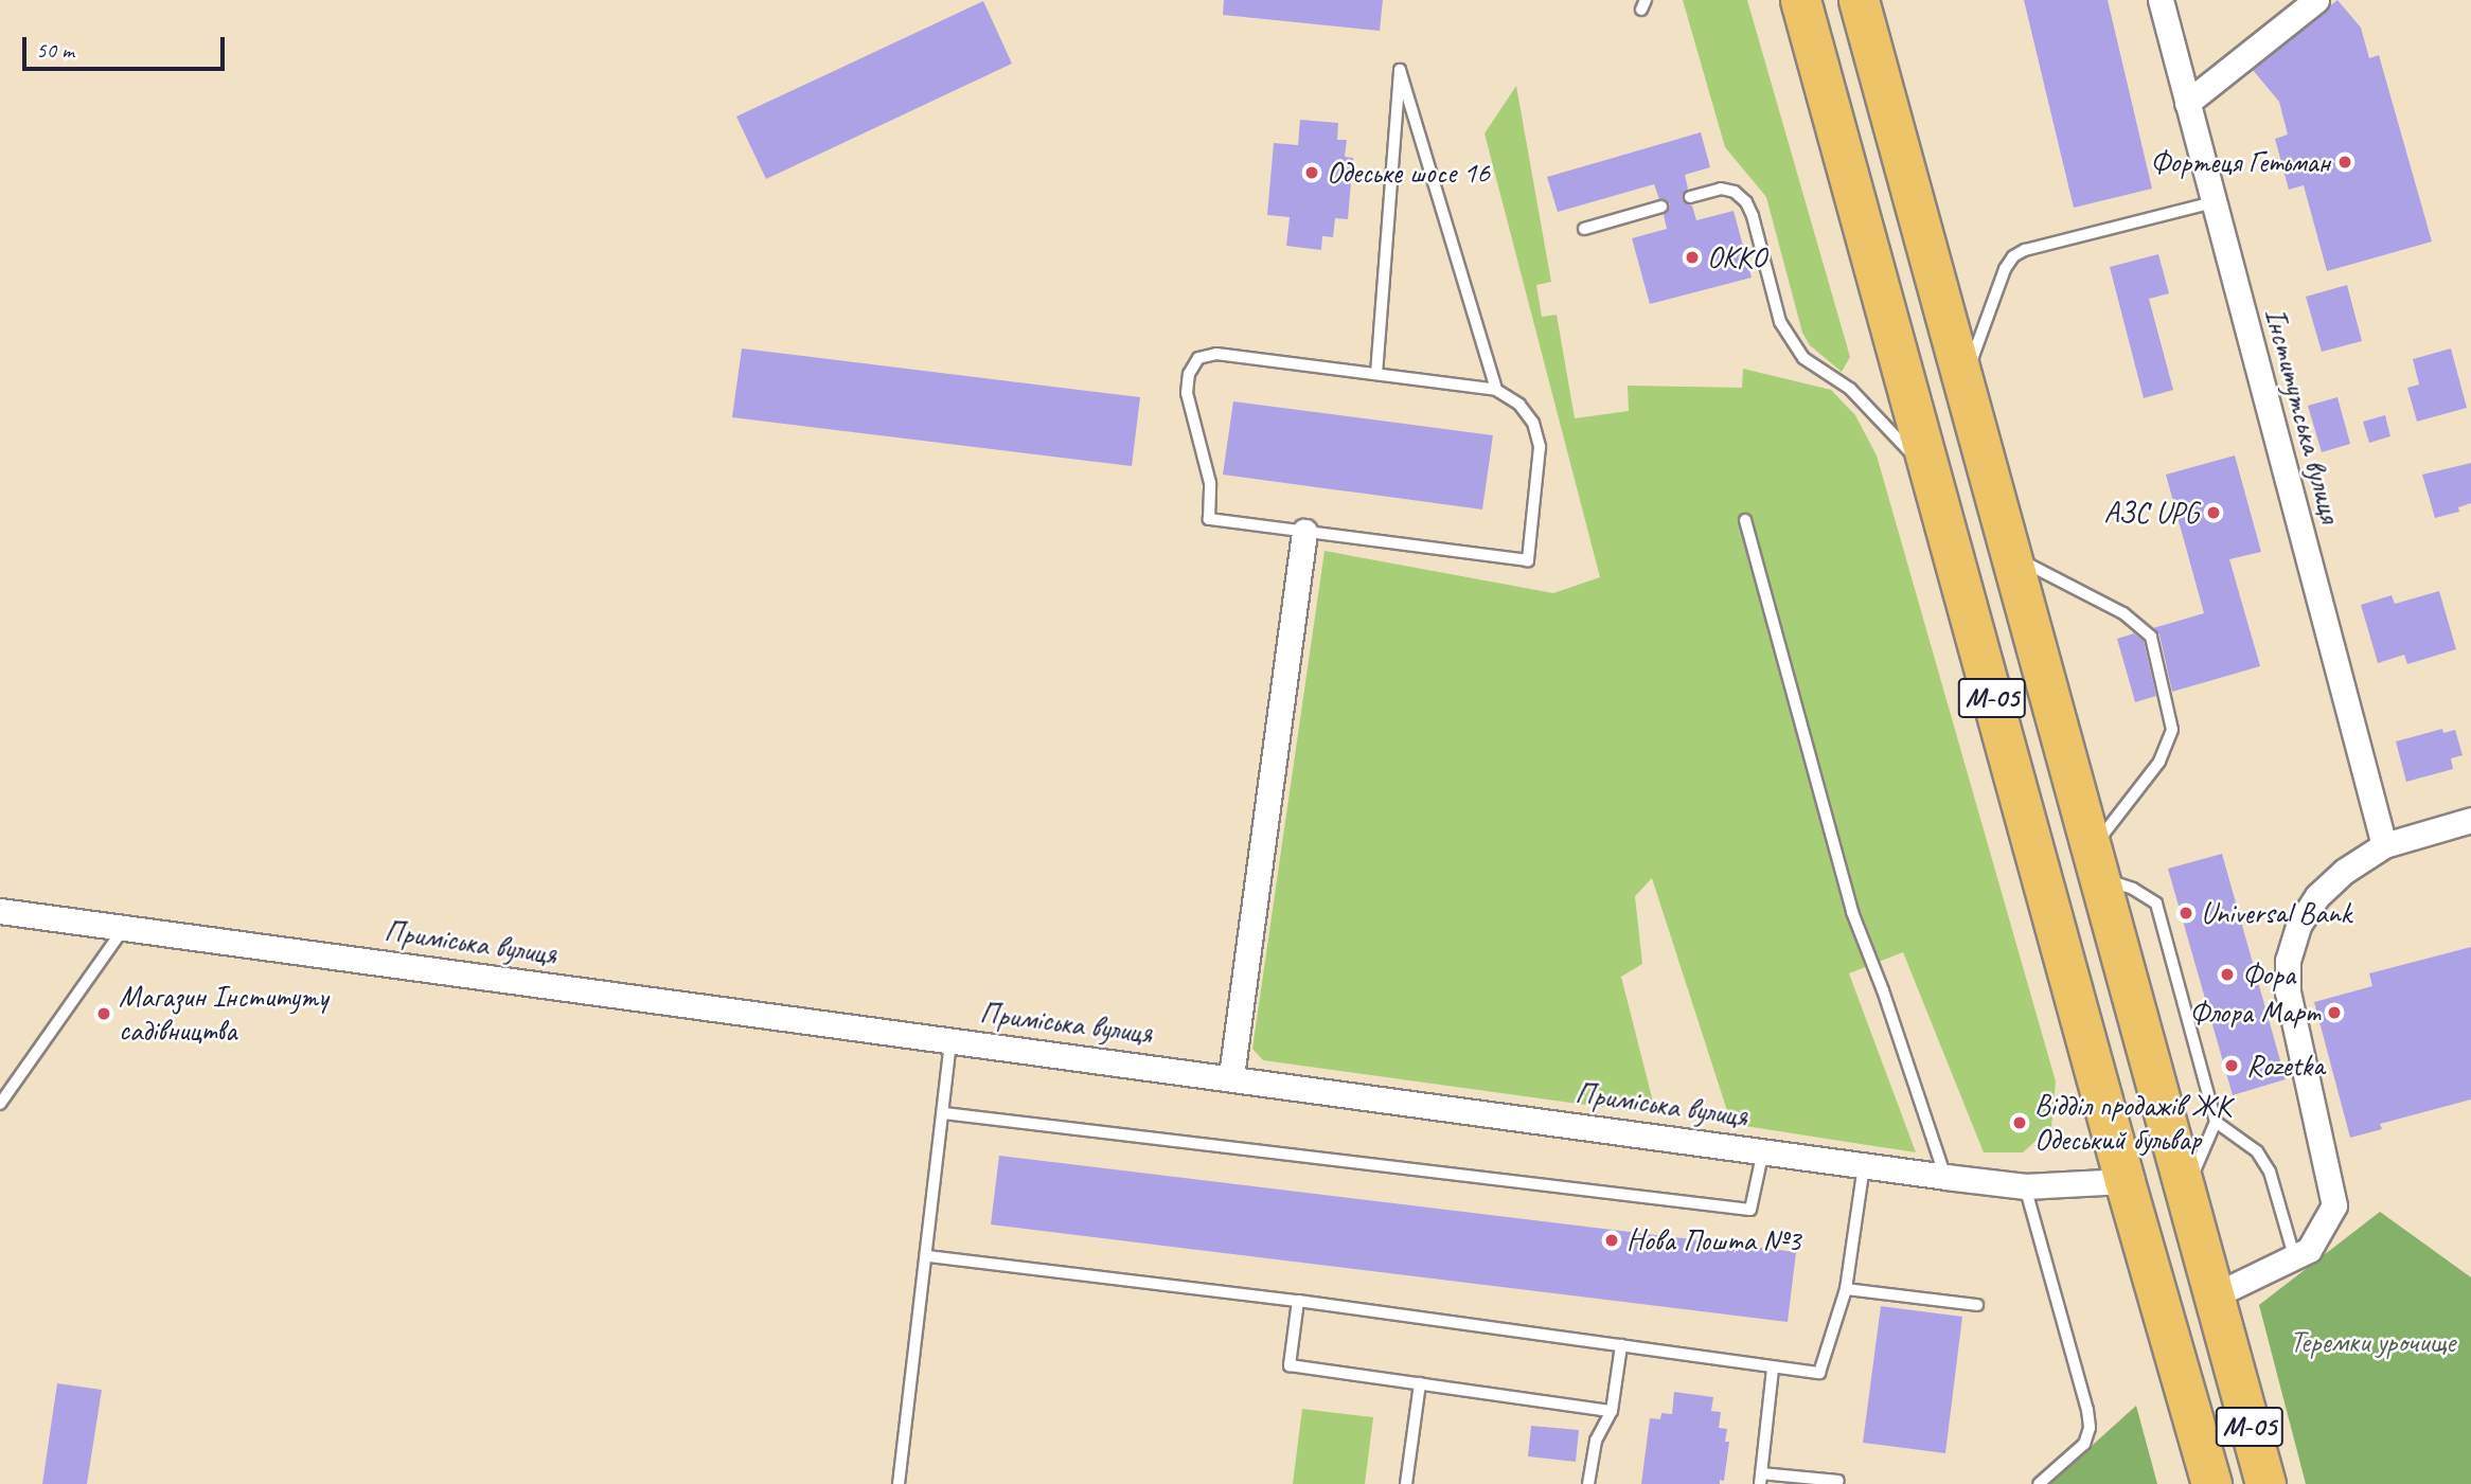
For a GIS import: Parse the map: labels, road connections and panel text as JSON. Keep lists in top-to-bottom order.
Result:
{
  "streets": {
    "highway": ["М-05"],
    "street": ["Інститутська вулиця", "Приміська вулиця"]
  },
  "crossings": [
    ["М-05", "Приміська вулиця"]
  ],
  "parks": ["Теремки урочище"],
  "places": [
    "Фортеця Гетьман",
    "Одеське шосе 16",
    "ОККО",
    "АЗС UPG",
    "Universal Bank",
    "Фора",
    "Флора Март",
    "Магазин Інституту садівництва",
    "Rozetka",
    "Відділ продажів ЖК Одеський бульвар",
    "Нова Пошта №3"
  ],
  "scale_bar": "50 m"
}
